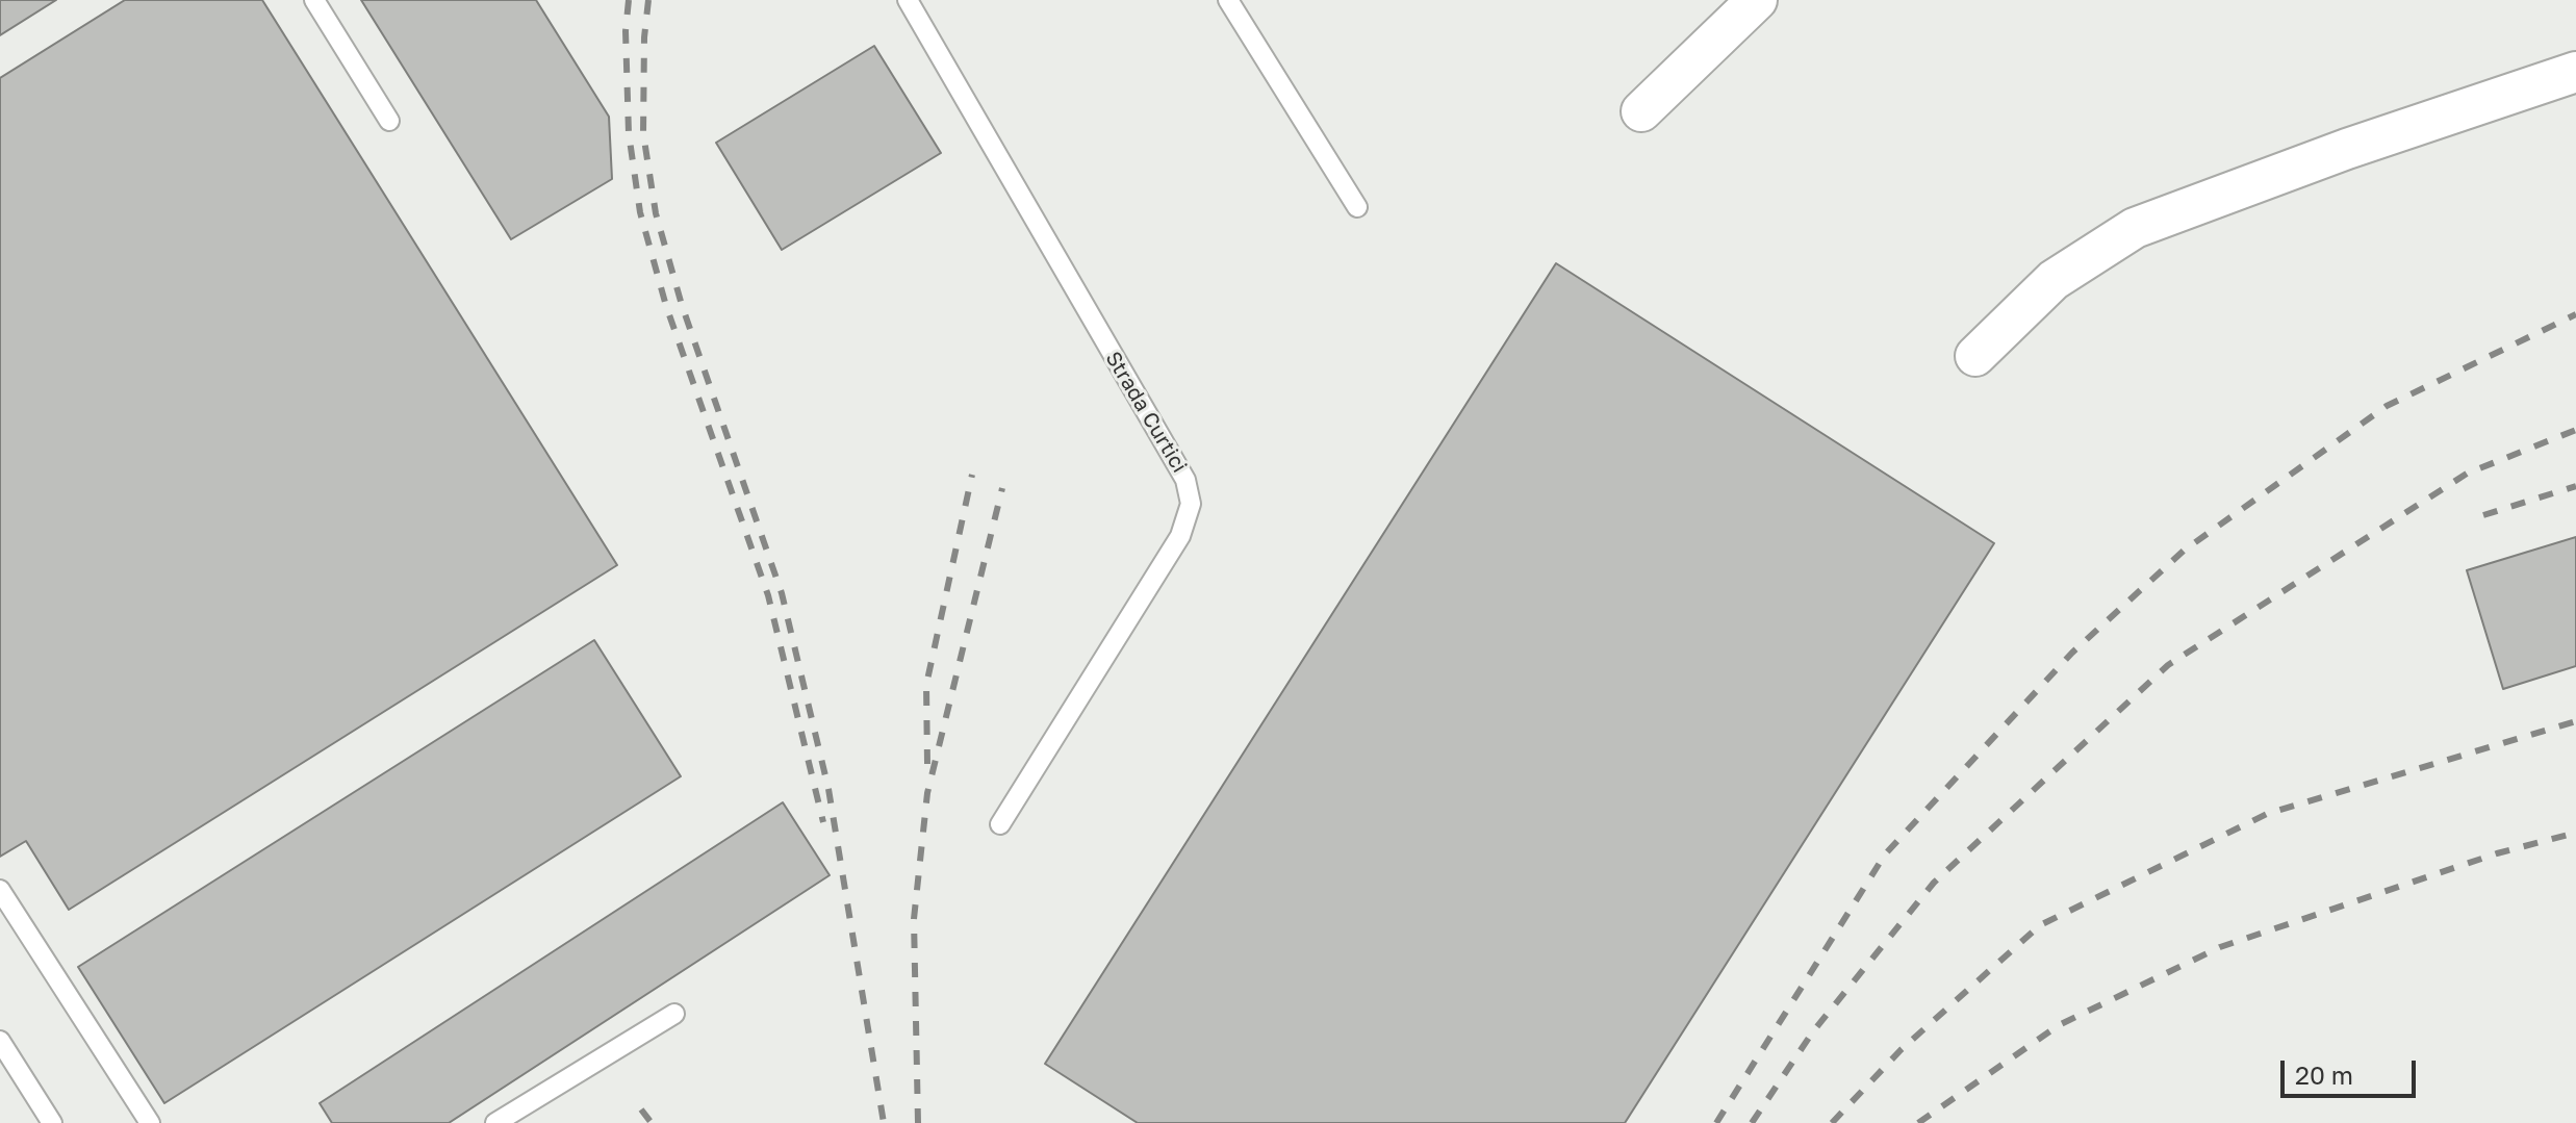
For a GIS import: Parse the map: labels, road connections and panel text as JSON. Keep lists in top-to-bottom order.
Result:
{
  "streets": {
    "lane": ["Strada Curtici"]
  },
  "scale_bar": "20 m"
}
